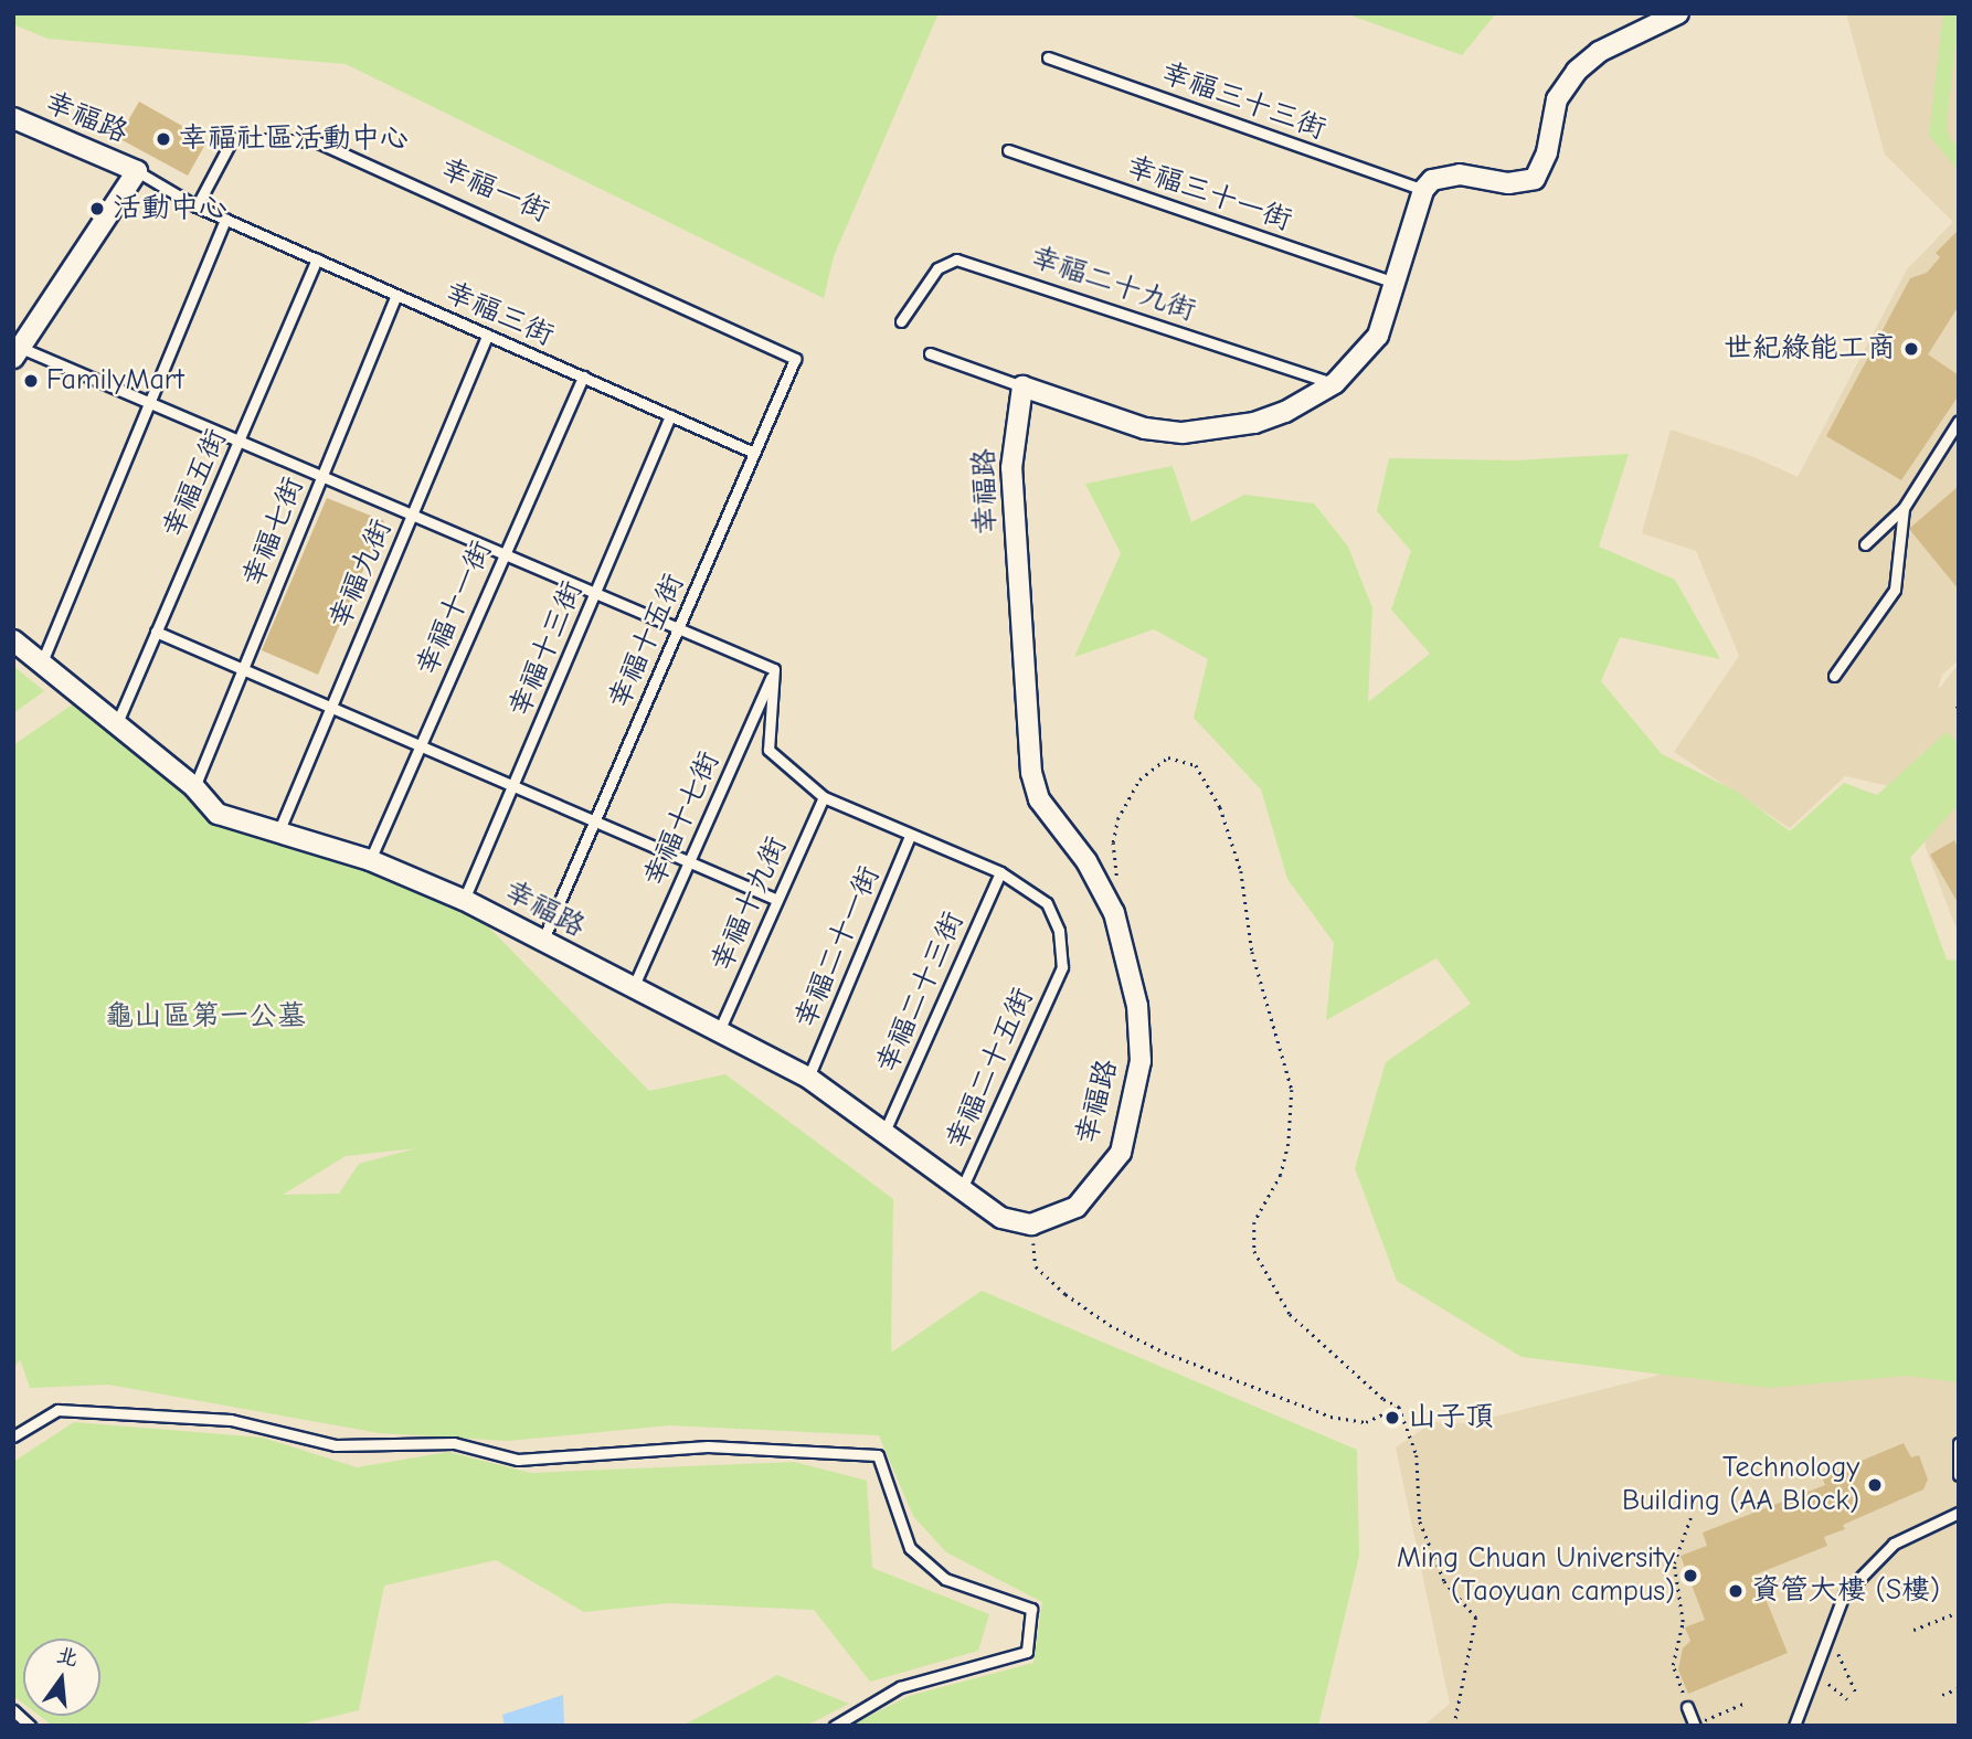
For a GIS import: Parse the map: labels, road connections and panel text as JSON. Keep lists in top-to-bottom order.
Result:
{
  "streets": {
    "street": ["幸福路"],
    "lane": [
      "幸福三十三街",
      "幸福一街",
      "幸福三十一街",
      "幸福二十九街",
      "幸福三街",
      "幸福五街",
      "幸福七街",
      "幸福九街",
      "幸福十一街",
      "幸福十五街",
      "幸福十三街",
      "幸福十七街",
      "幸福十九街",
      "幸福二十一街",
      "幸福二十三街",
      "幸福二十五街"
    ]
  },
  "crossings": [
    ["幸福路", "幸福三街"],
    ["幸福路", "幸福五街"],
    ["幸福路", "幸福七街"],
    ["幸福路", "幸福九街"],
    ["幸福路", "幸福十一街"],
    ["幸福路", "幸福十五街"],
    ["幸福路", "幸福十三街"],
    ["幸福路", "幸福十七街"],
    ["幸福路", "幸福十九街"],
    ["幸福路", "幸福二十一街"],
    ["幸福路", "幸福二十三街"],
    ["幸福路", "幸福二十五街"],
    ["幸福一街", "幸福三街"],
    ["幸福一街", "幸福十五街"],
    ["幸福三街", "幸福五街"],
    ["幸福三街", "幸福七街"],
    ["幸福三街", "幸福九街"],
    ["幸福三街", "幸福十一街"],
    ["幸福三街", "幸福十五街"],
    ["幸福三街", "幸福十三街"],
    ["幸福二十三街", "幸福二十五街"]
  ],
  "parks": ["龜山區第一公墓"],
  "places": [
    "幸福社區活動中心",
    "活動中心",
    "世紀綠能工商",
    "FamilyMart",
    "山子頂",
    "Technology Building (AA Block)",
    "Ming Chuan University (Taoyuan campus)",
    "資管大樓 (S樓)"
  ],
  "north": "top"
}
